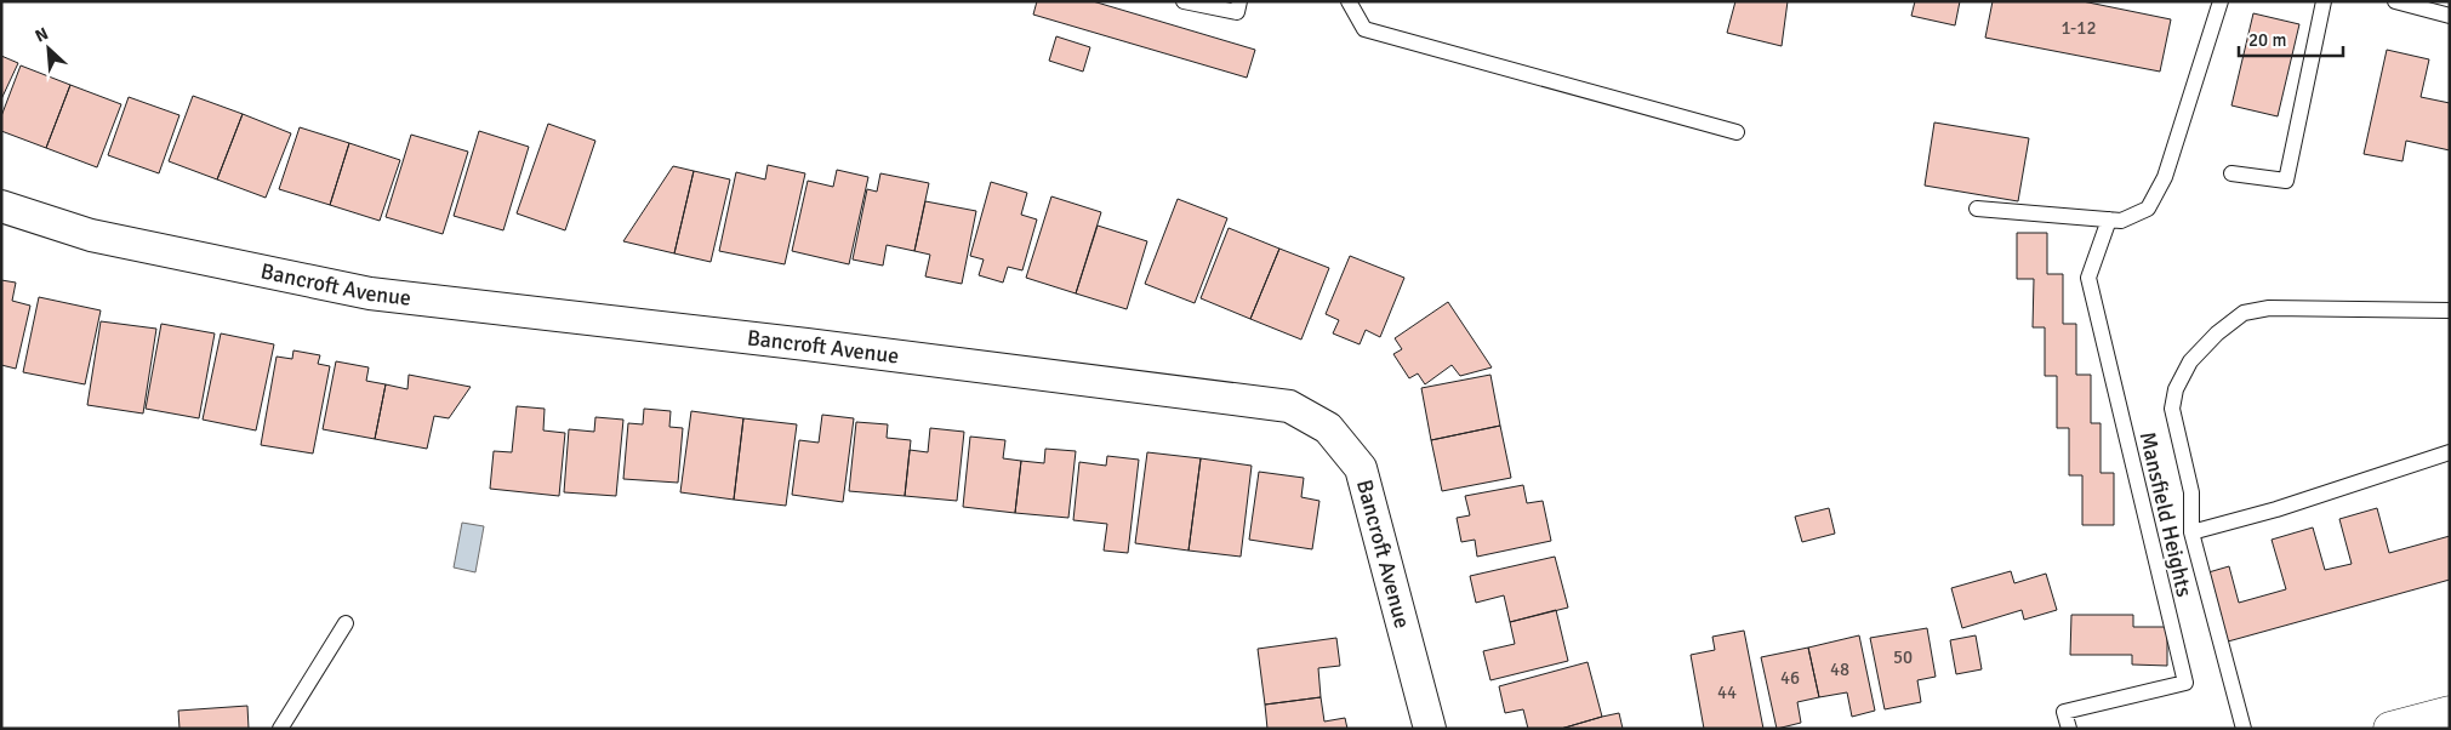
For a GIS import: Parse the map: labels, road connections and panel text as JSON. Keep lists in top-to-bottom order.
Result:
{
  "streets": {
    "street": ["Bancroft Avenue"],
    "lane": ["Mansfield Heights"]
  },
  "house_numbers": [
    "1-12",
    "50",
    "48",
    "46",
    "44"
  ],
  "scale_bar": "20 m",
  "north": "top left"
}
